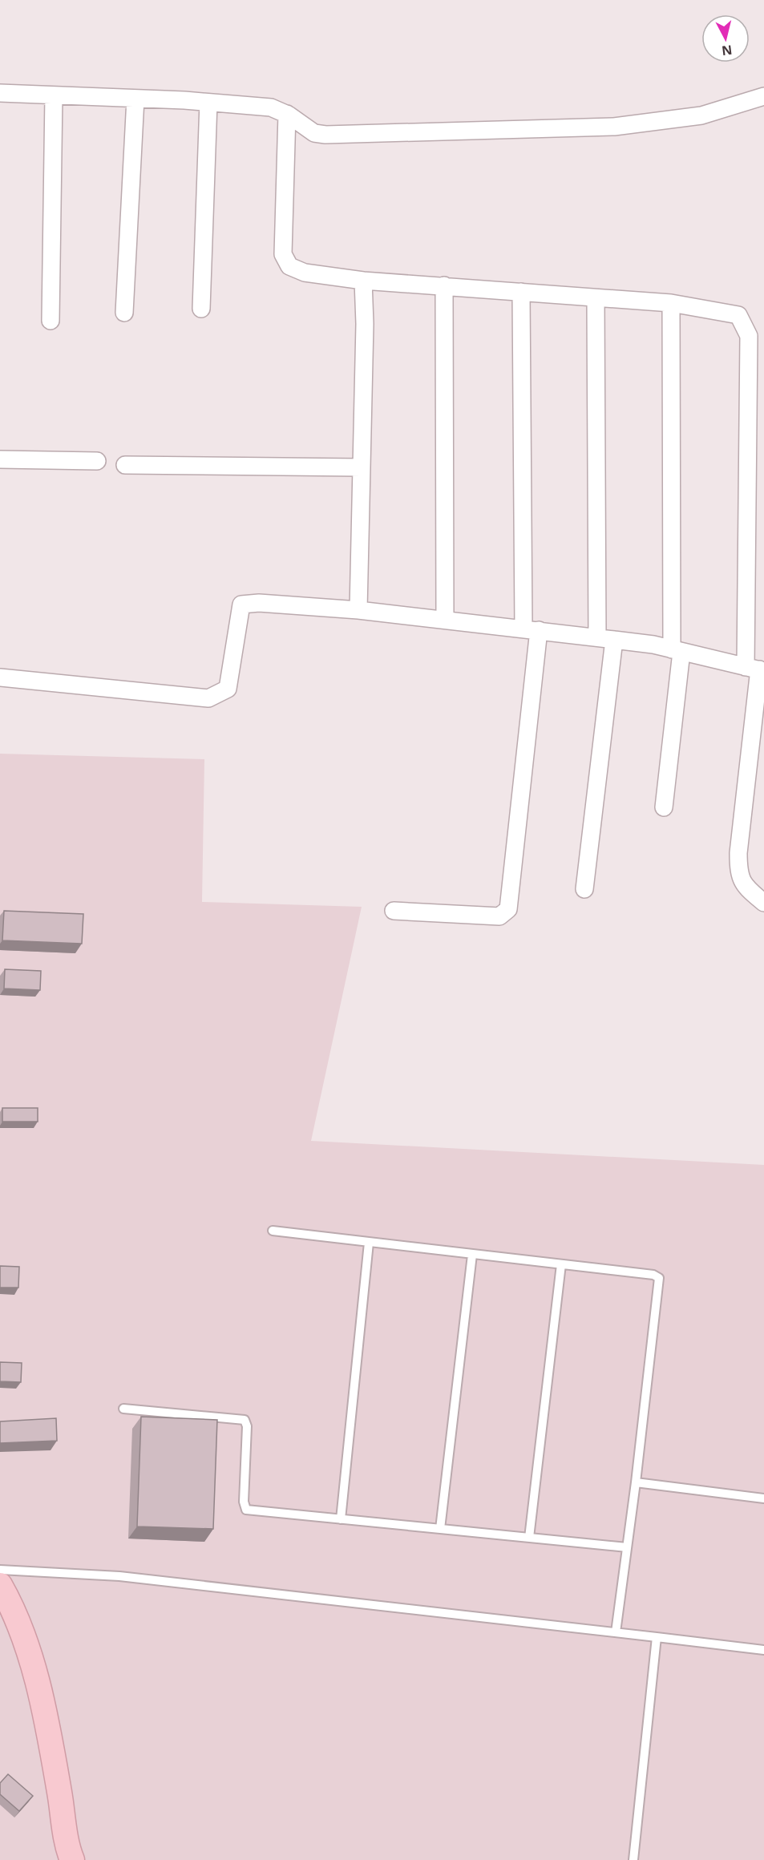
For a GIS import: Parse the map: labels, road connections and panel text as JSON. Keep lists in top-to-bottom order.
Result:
{
  "north": "bottom"
}
